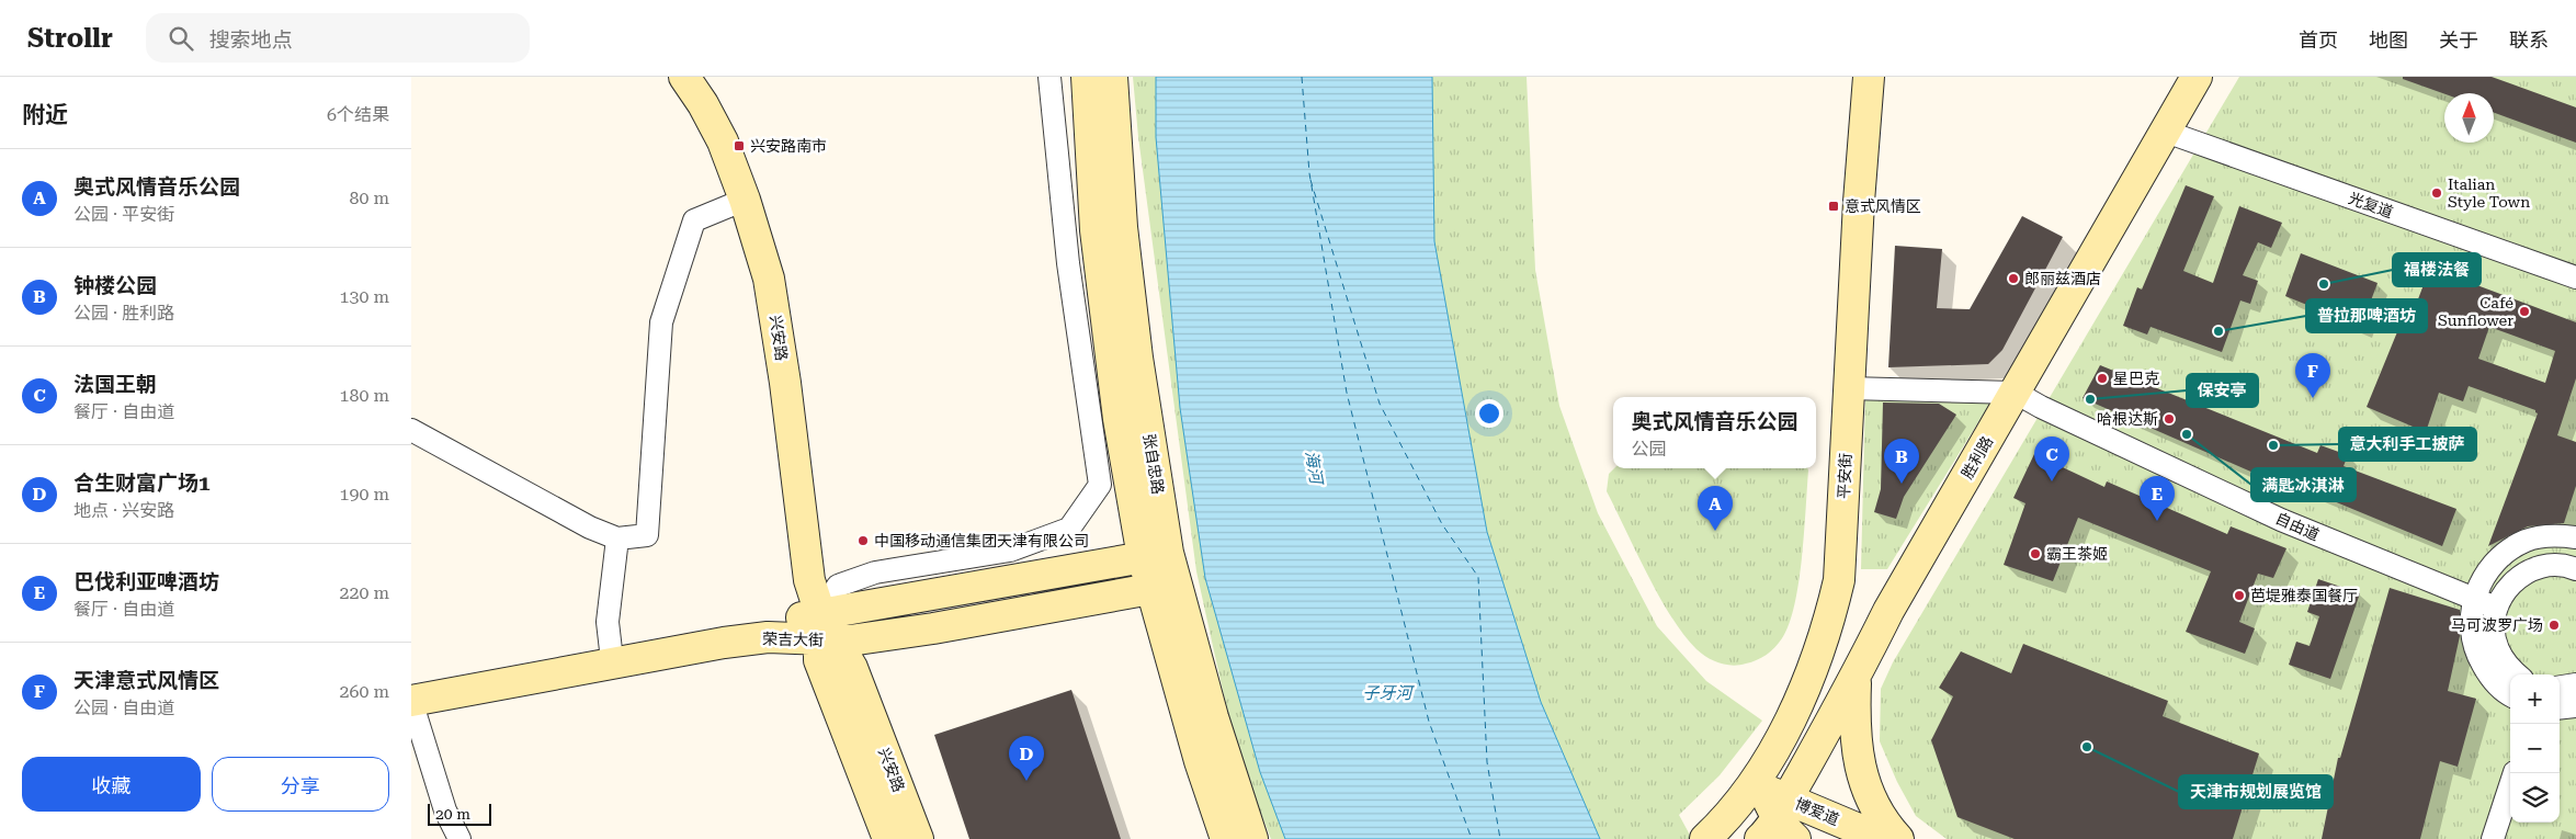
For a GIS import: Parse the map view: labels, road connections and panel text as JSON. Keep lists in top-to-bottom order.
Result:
{
  "streets": {
    "street": [
      "光复道",
      "兴安路",
      "胜利路",
      "张自忠路",
      "平安街",
      "自由道",
      "荣吉大街",
      "博爱道"
    ]
  },
  "crossings": [
    ["光复道", "胜利路"],
    ["兴安路", "荣吉大街"],
    ["胜利路", "平安街"],
    ["胜利路", "自由道"],
    ["胜利路", "博爱道"],
    ["张自忠路", "荣吉大街"],
    ["平安街", "自由道"],
    ["平安街", "博爱道"]
  ],
  "water": ["海河", "子牙河"],
  "places": {
    "transit": ["兴安路南市", "意式风情区"],
    "other": [
      "Italian Style Town",
      "郎丽兹酒店",
      "福楼法餐",
      "Café Sunflower",
      "普拉那啤酒坊",
      "星巴克",
      "保安亭",
      "哈根达斯",
      "满匙冰淇淋",
      "意大利手工披萨",
      "中国移动通信集团天津有限公司",
      "霸王茶姬",
      "芭堤雅泰国餐厅",
      "马可波罗广场",
      "天津市规划展览馆"
    ]
  },
  "scale_bar": "20 m",
  "north": "top",
  "page": {
    "header": "Strollr",
    "search": "搜索地点",
    "nav": [
      "首页",
      "地图",
      "关于",
      "联系"
    ],
    "heading": ["附近", "6个结果"],
    "list": [
      {
        "mark": "A",
        "name": "奥式风情音乐公园",
        "note": "公园 · 平安街",
        "value": "80 m"
      },
      {
        "mark": "B",
        "name": "钟楼公园",
        "note": "公园 · 胜利路",
        "value": "130 m"
      },
      {
        "mark": "C",
        "name": "法国王朝",
        "note": "餐厅 · 自由道",
        "value": "180 m"
      },
      {
        "mark": "D",
        "name": "合生财富广场1",
        "note": "地点 · 兴安路",
        "value": "190 m"
      },
      {
        "mark": "E",
        "name": "巴伐利亚啤酒坊",
        "note": "餐厅 · 自由道",
        "value": "220 m"
      },
      {
        "mark": "F",
        "name": "天津意式风情区",
        "note": "公园 · 自由道",
        "value": "260 m"
      }
    ],
    "pins": [
      "F",
      "C",
      "B",
      "E",
      "A",
      "D"
    ],
    "popup": ["奥式风情音乐公园", "公园"],
    "map_buttons": ["+", "−"],
    "buttons": ["收藏", "分享"],
    "scale": "20 m"
  }
}
